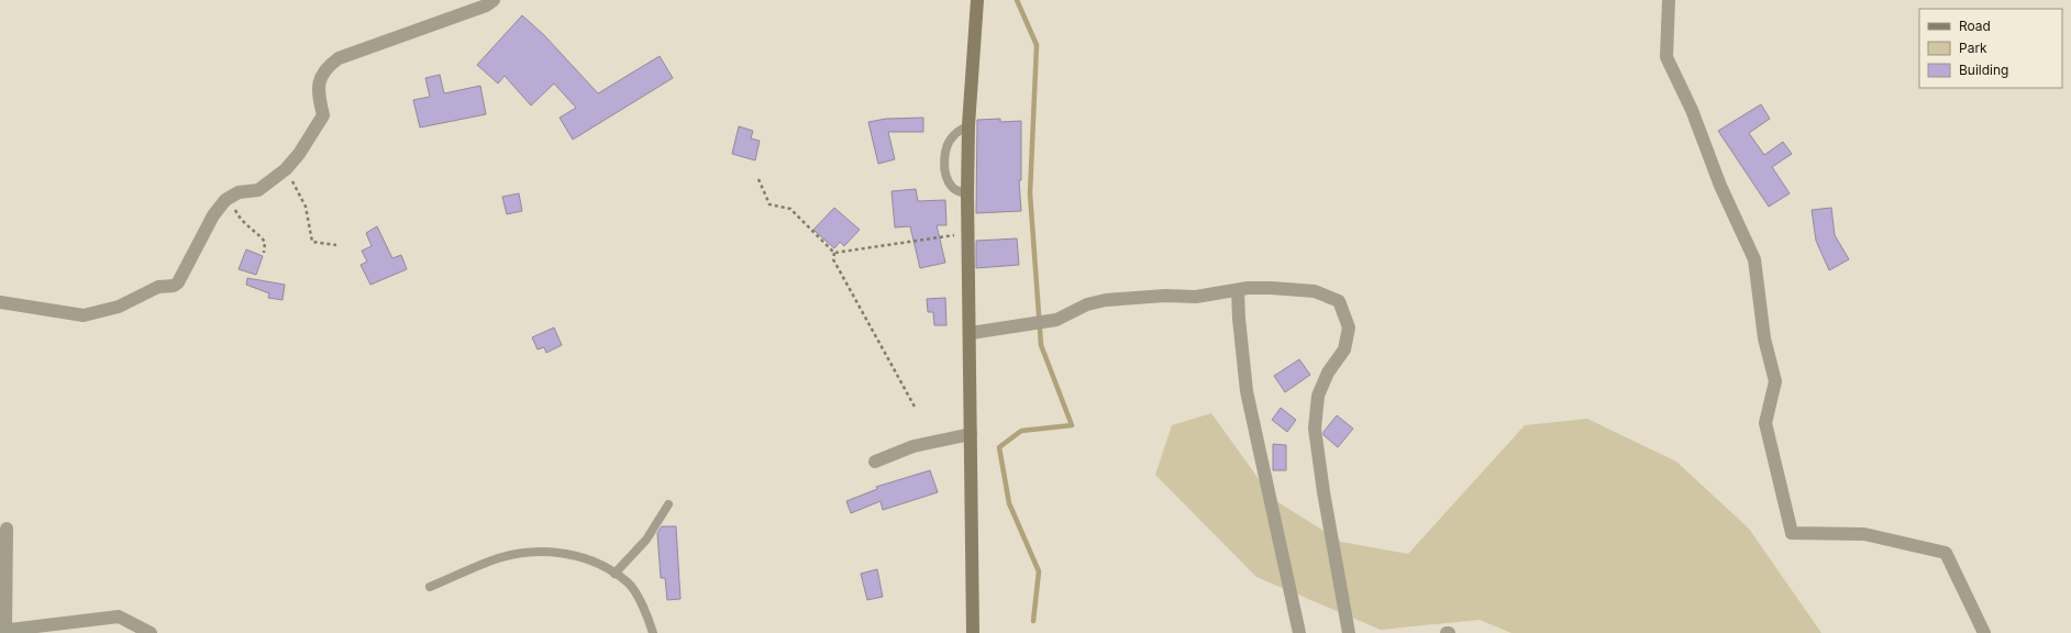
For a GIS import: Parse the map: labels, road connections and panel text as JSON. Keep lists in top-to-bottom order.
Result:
{
  "legend": ["Road", "Park", "Building"]
}
